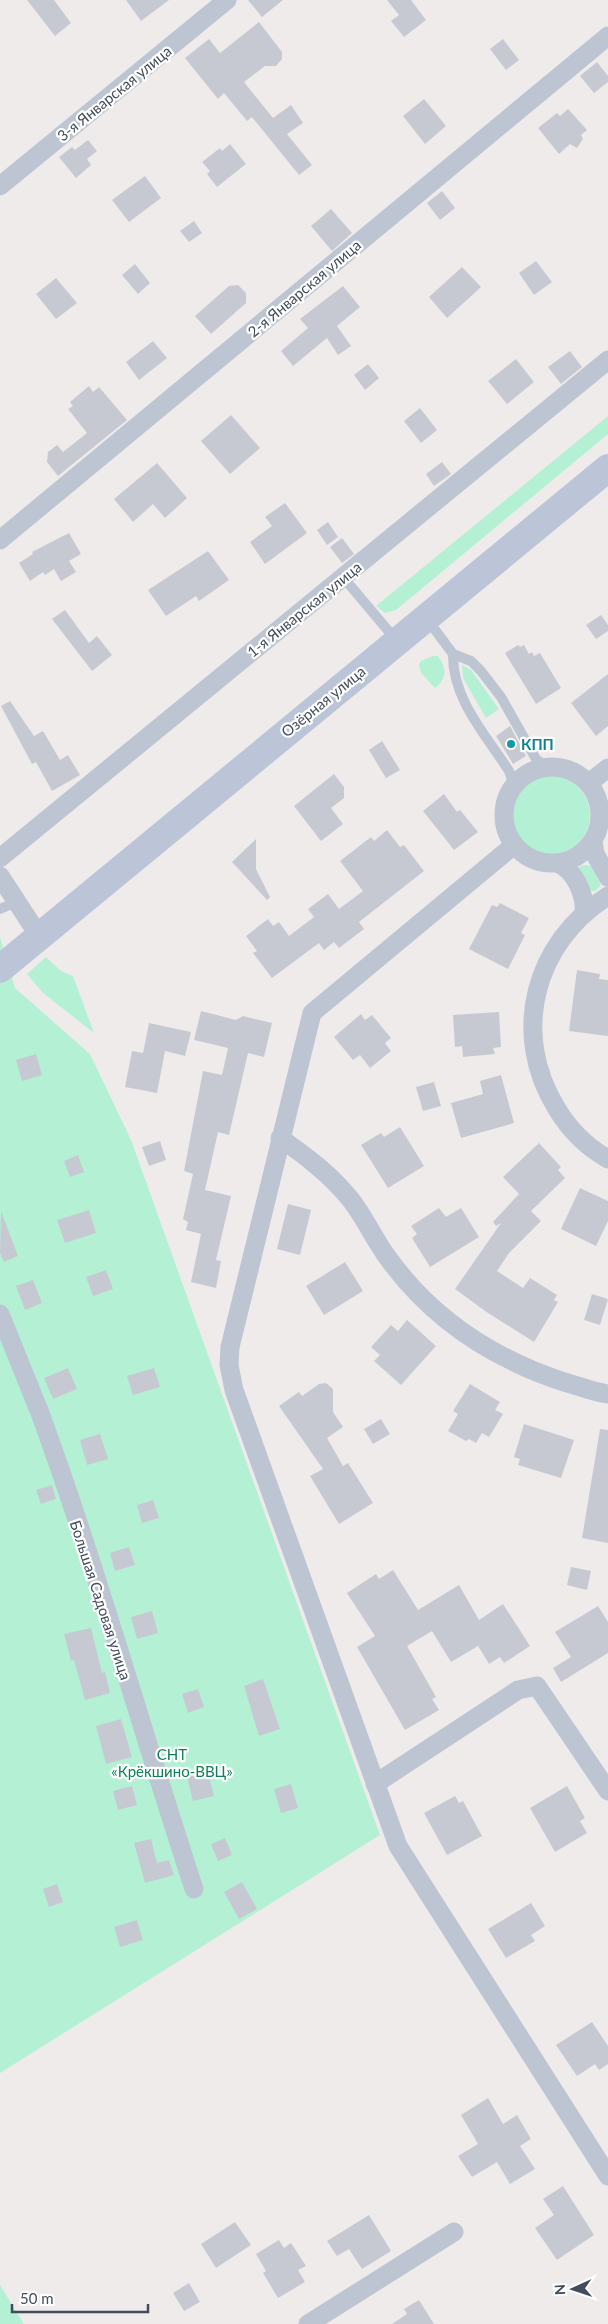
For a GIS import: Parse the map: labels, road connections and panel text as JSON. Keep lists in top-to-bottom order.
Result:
{
  "streets": {
    "main road": ["Озёрная улица"],
    "street": [
      "3-я Январская улица",
      "2-я Январская улица",
      "1-я Январская улица",
      "Большая Садовая улица"
    ]
  },
  "parks": ["СНТ «Крёкшино-ВВЦ»"],
  "places": ["КПП"],
  "scale_bar": "50 m",
  "north": "left"
}
